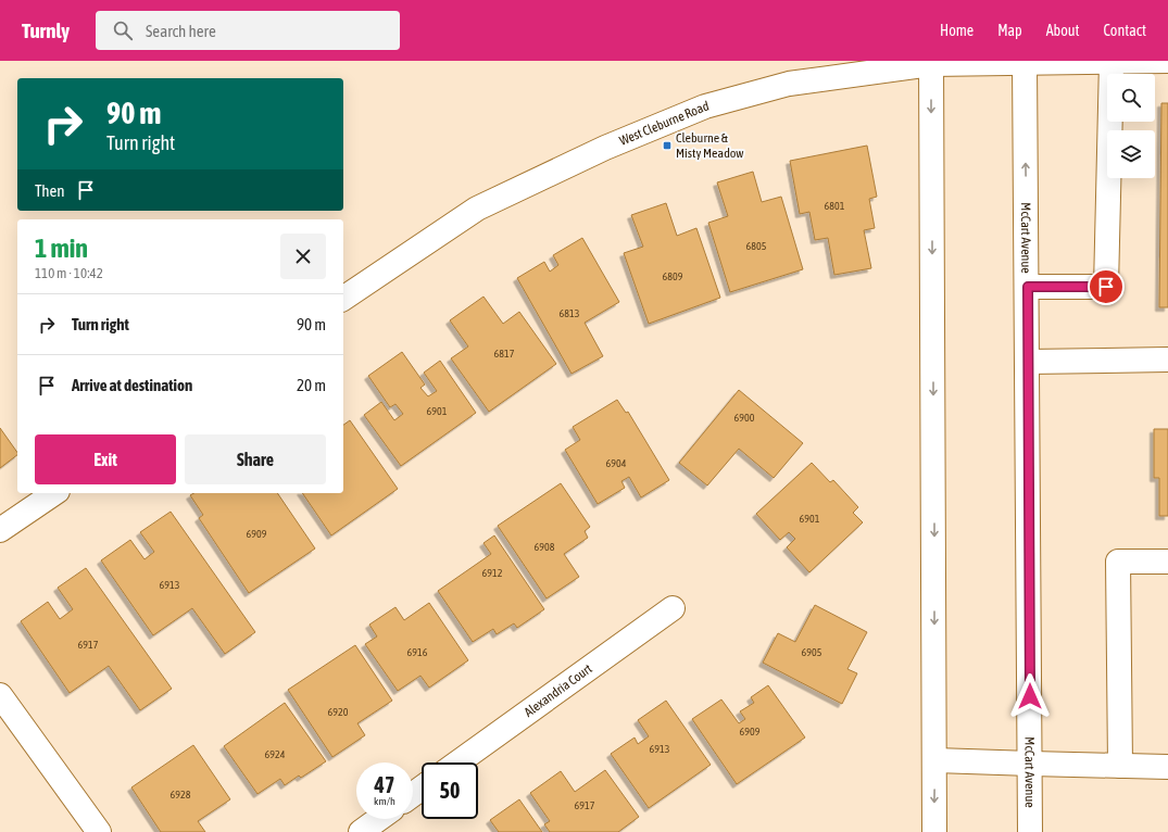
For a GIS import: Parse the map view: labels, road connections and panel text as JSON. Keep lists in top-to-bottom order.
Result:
{
  "streets": {
    "main road": ["West Cleburne Road", "McCart Avenue", "Alexandria Court"]
  },
  "crossings": [
    ["West Cleburne Road", "McCart Avenue"]
  ],
  "places": {
    "transit": ["Cleburne & Misty Meadow"]
  },
  "house_numbers": [
    "6801",
    "6805",
    "6809",
    "6813",
    "6817",
    "6901",
    "6900",
    "6904",
    "6901",
    "6909",
    "6908",
    "6912",
    "6913",
    "6917",
    "6916",
    "6905",
    "6920",
    "6909",
    "6913",
    "6924",
    "6928",
    "6917"
  ],
  "page": {
    "header": "Turnly",
    "search": "Search here",
    "nav": [
      "Home",
      "Map",
      "About",
      "Contact"
    ],
    "turn": ["90 m", "Turn right"],
    "then": "Then",
    "heading": ["1 min", "110 m · 10:42"],
    "list": [
      {
        "name": "Turn right",
        "value": "90 m"
      },
      {
        "name": "Arrive at destination",
        "value": "20 m"
      }
    ],
    "buttons": ["Exit", "Share"],
    "speed": "47 km/h",
    "limit": "50"
  }
}
